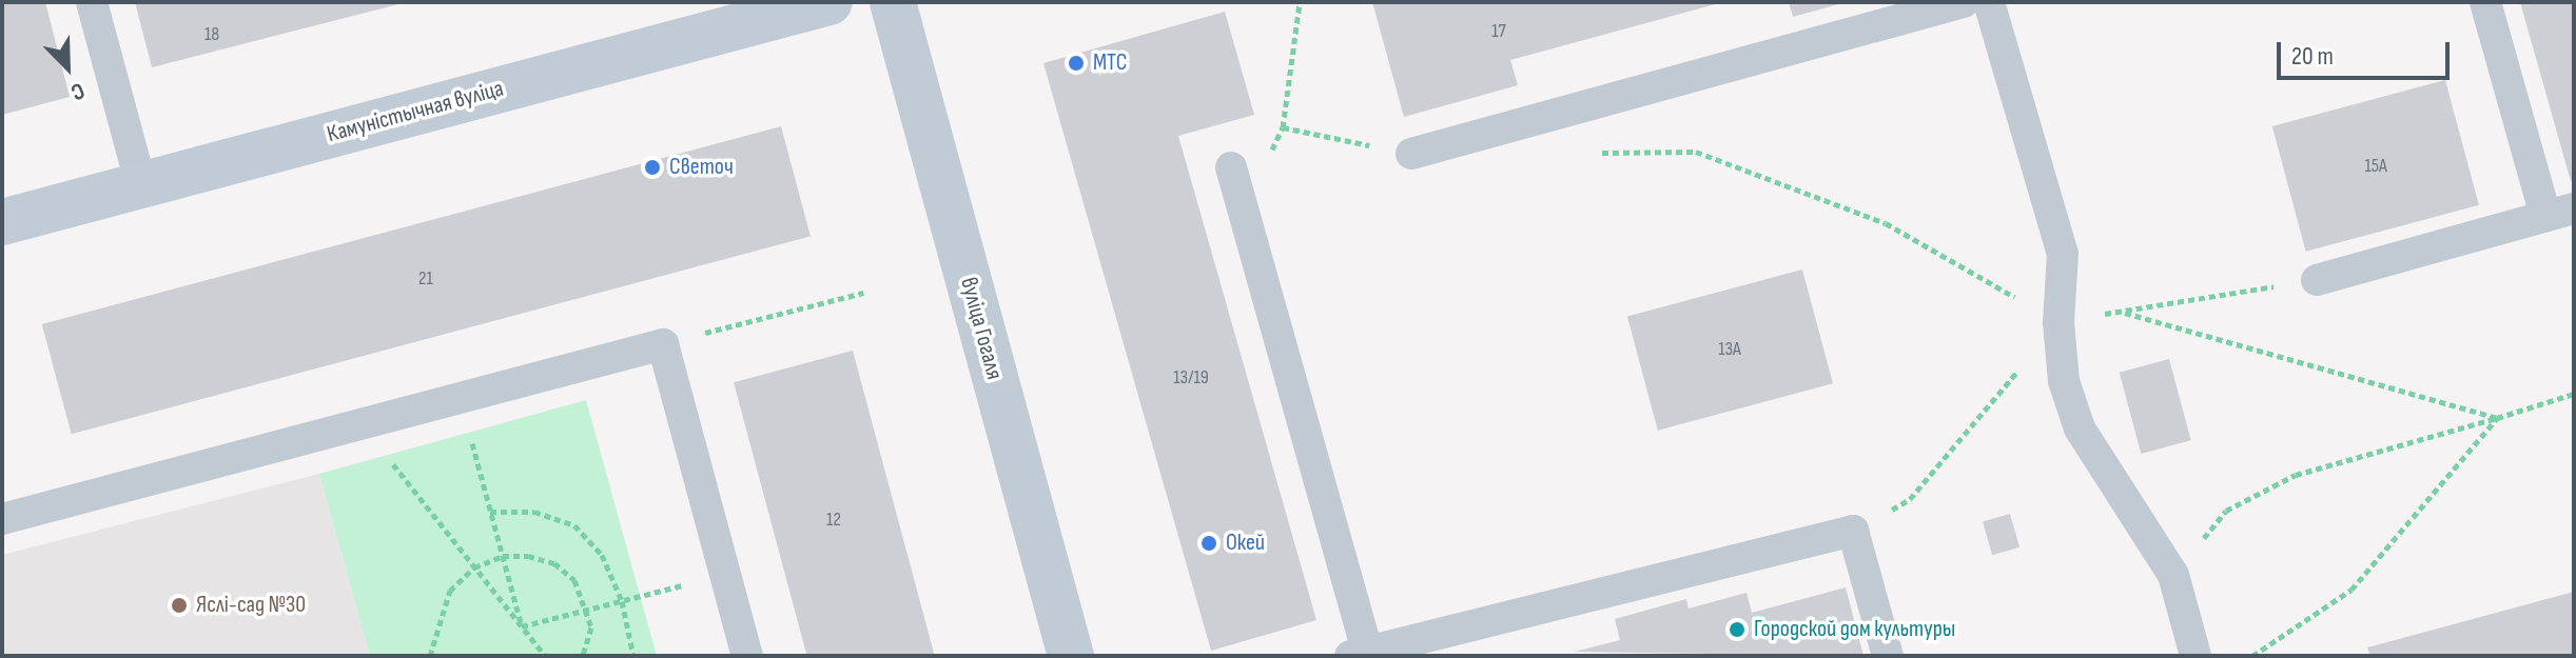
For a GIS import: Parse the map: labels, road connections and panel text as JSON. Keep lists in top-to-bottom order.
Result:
{
  "streets": {
    "main road": ["Камуністычная вуліца", "вуліца Гогаля"]
  },
  "places": [
    "МТС",
    "Светоч",
    "Окей",
    "Яслі-сад №30",
    "Городской дом культуры"
  ],
  "house_numbers": [
    "17",
    "18",
    "15А",
    "21",
    "13А",
    "13/19",
    "12"
  ],
  "scale_bar": "20 m",
  "north": "bottom right"
}
